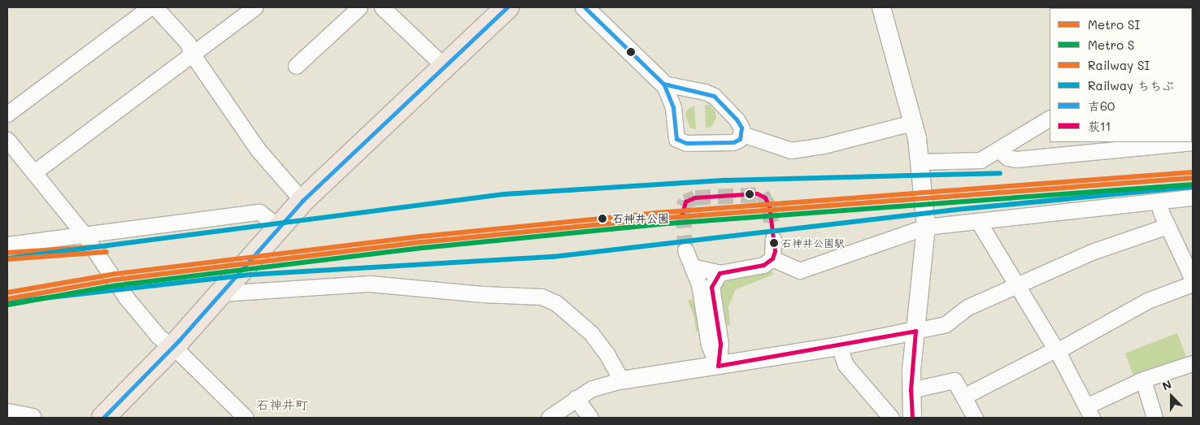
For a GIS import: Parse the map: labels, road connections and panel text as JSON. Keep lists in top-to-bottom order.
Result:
{
  "districts": ["石神井町"],
  "places": ["石神井公園", "石神井公園駅"],
  "lines": [
    "transit line 吉60",
    "rail line SI",
    "rail line ちちぶ",
    "metro line SI",
    "metro line S",
    "transit line 荻11"
  ],
  "legend": [
    "Metro SI",
    "Metro S",
    "Railway SI",
    "Railway ちちぶ",
    "吉60",
    "荻11"
  ],
  "north": "top"
}
